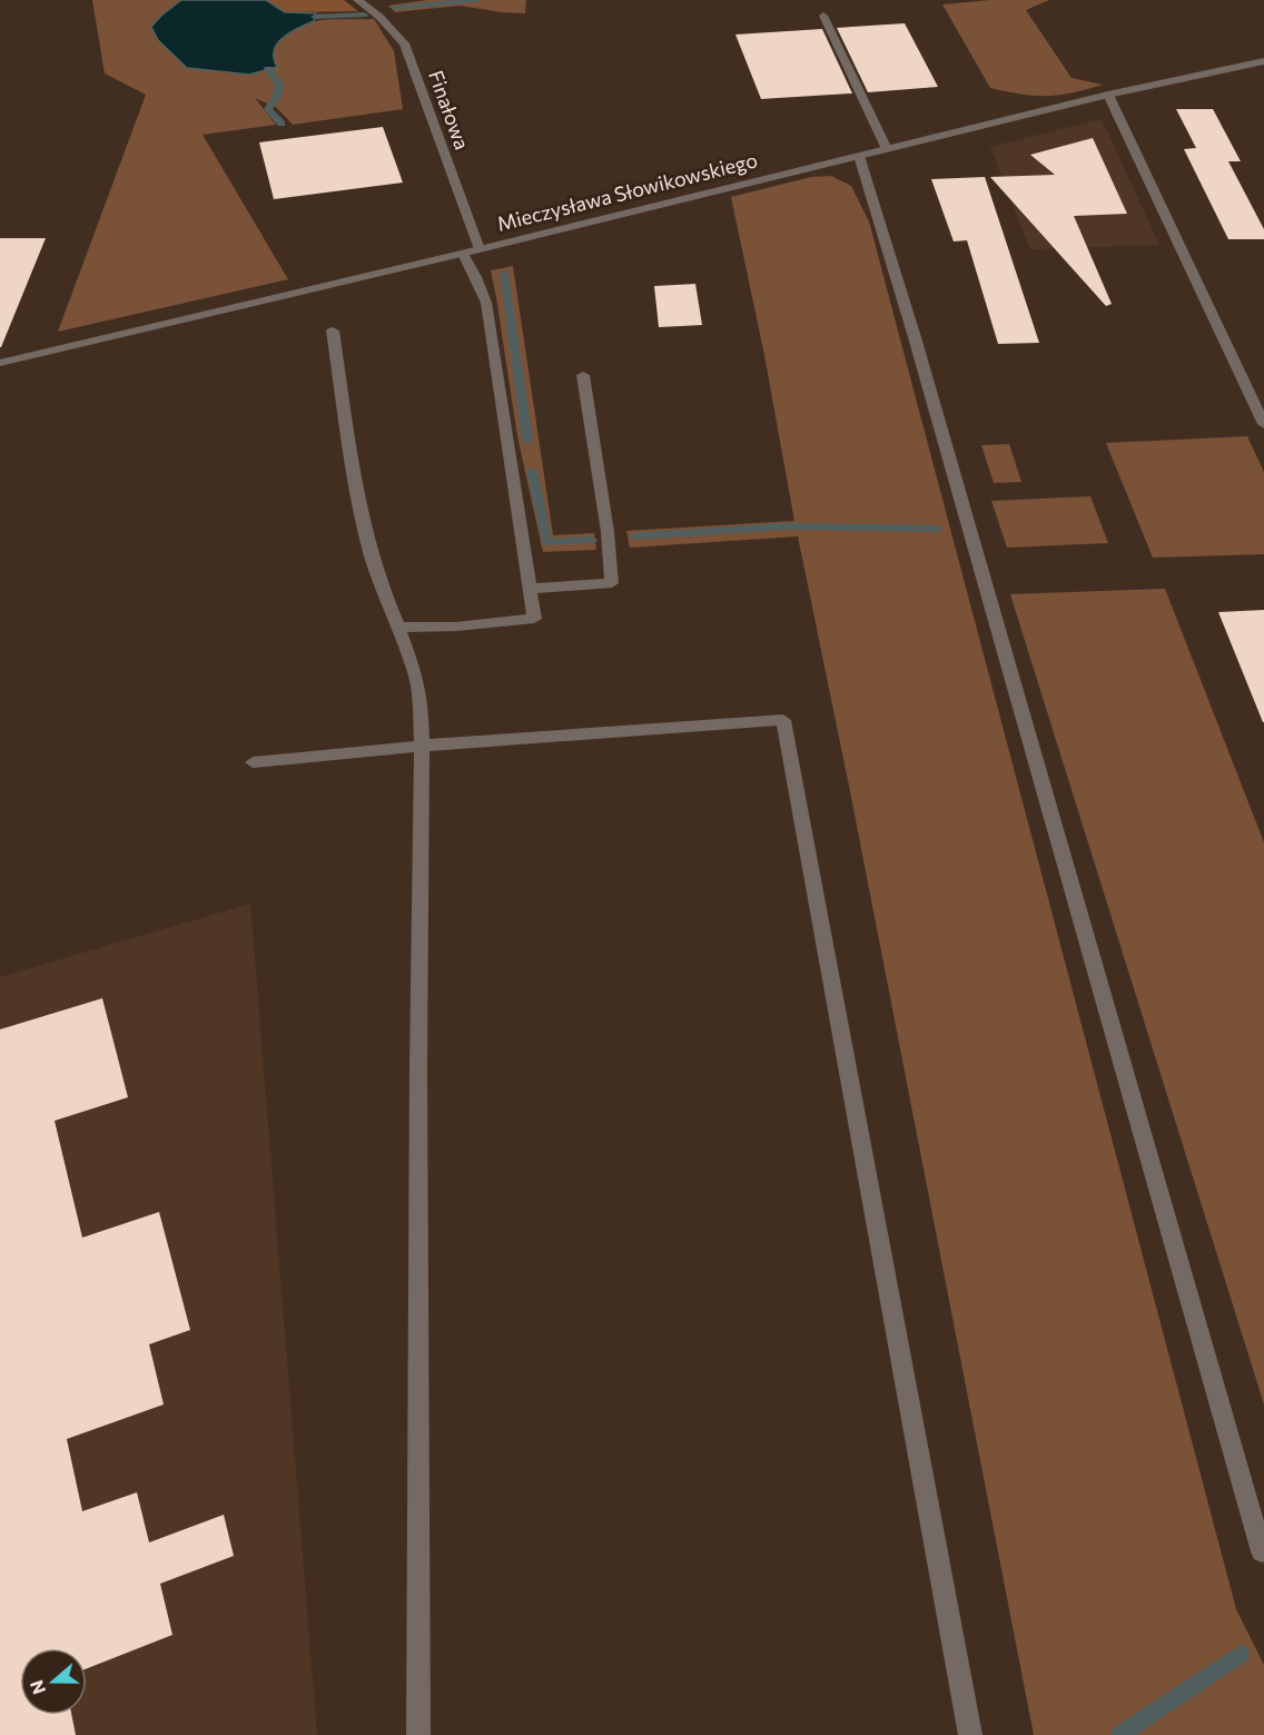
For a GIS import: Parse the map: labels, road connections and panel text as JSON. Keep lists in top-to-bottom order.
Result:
{
  "streets": {
    "street": ["Finałowa", "Mieczysława Słowikowskiego"]
  },
  "crossings": [
    ["Finałowa", "Mieczysława Słowikowskiego"]
  ],
  "north": "left"
}
